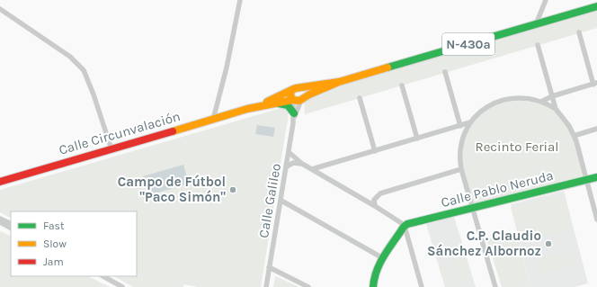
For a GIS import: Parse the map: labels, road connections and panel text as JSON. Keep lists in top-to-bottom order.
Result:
{
  "streets": {
    "main road": ["N-430a", "Calle Circunvalación", "Calle Pablo Neruda"],
    "street": ["Calle Galileo"]
  },
  "crossings": [
    ["N-430a", "Calle Circunvalación"],
    ["N-430a", "Calle Galileo"],
    ["Calle Circunvalación", "Calle Galileo"]
  ],
  "parks": ["Recinto Ferial"],
  "places": ["Campo de Fútbol \"Paco Simón\"", "C.P. Claudio Sánchez Albornoz"],
  "legend": ["Fast", "Slow", "Jam"]
}
